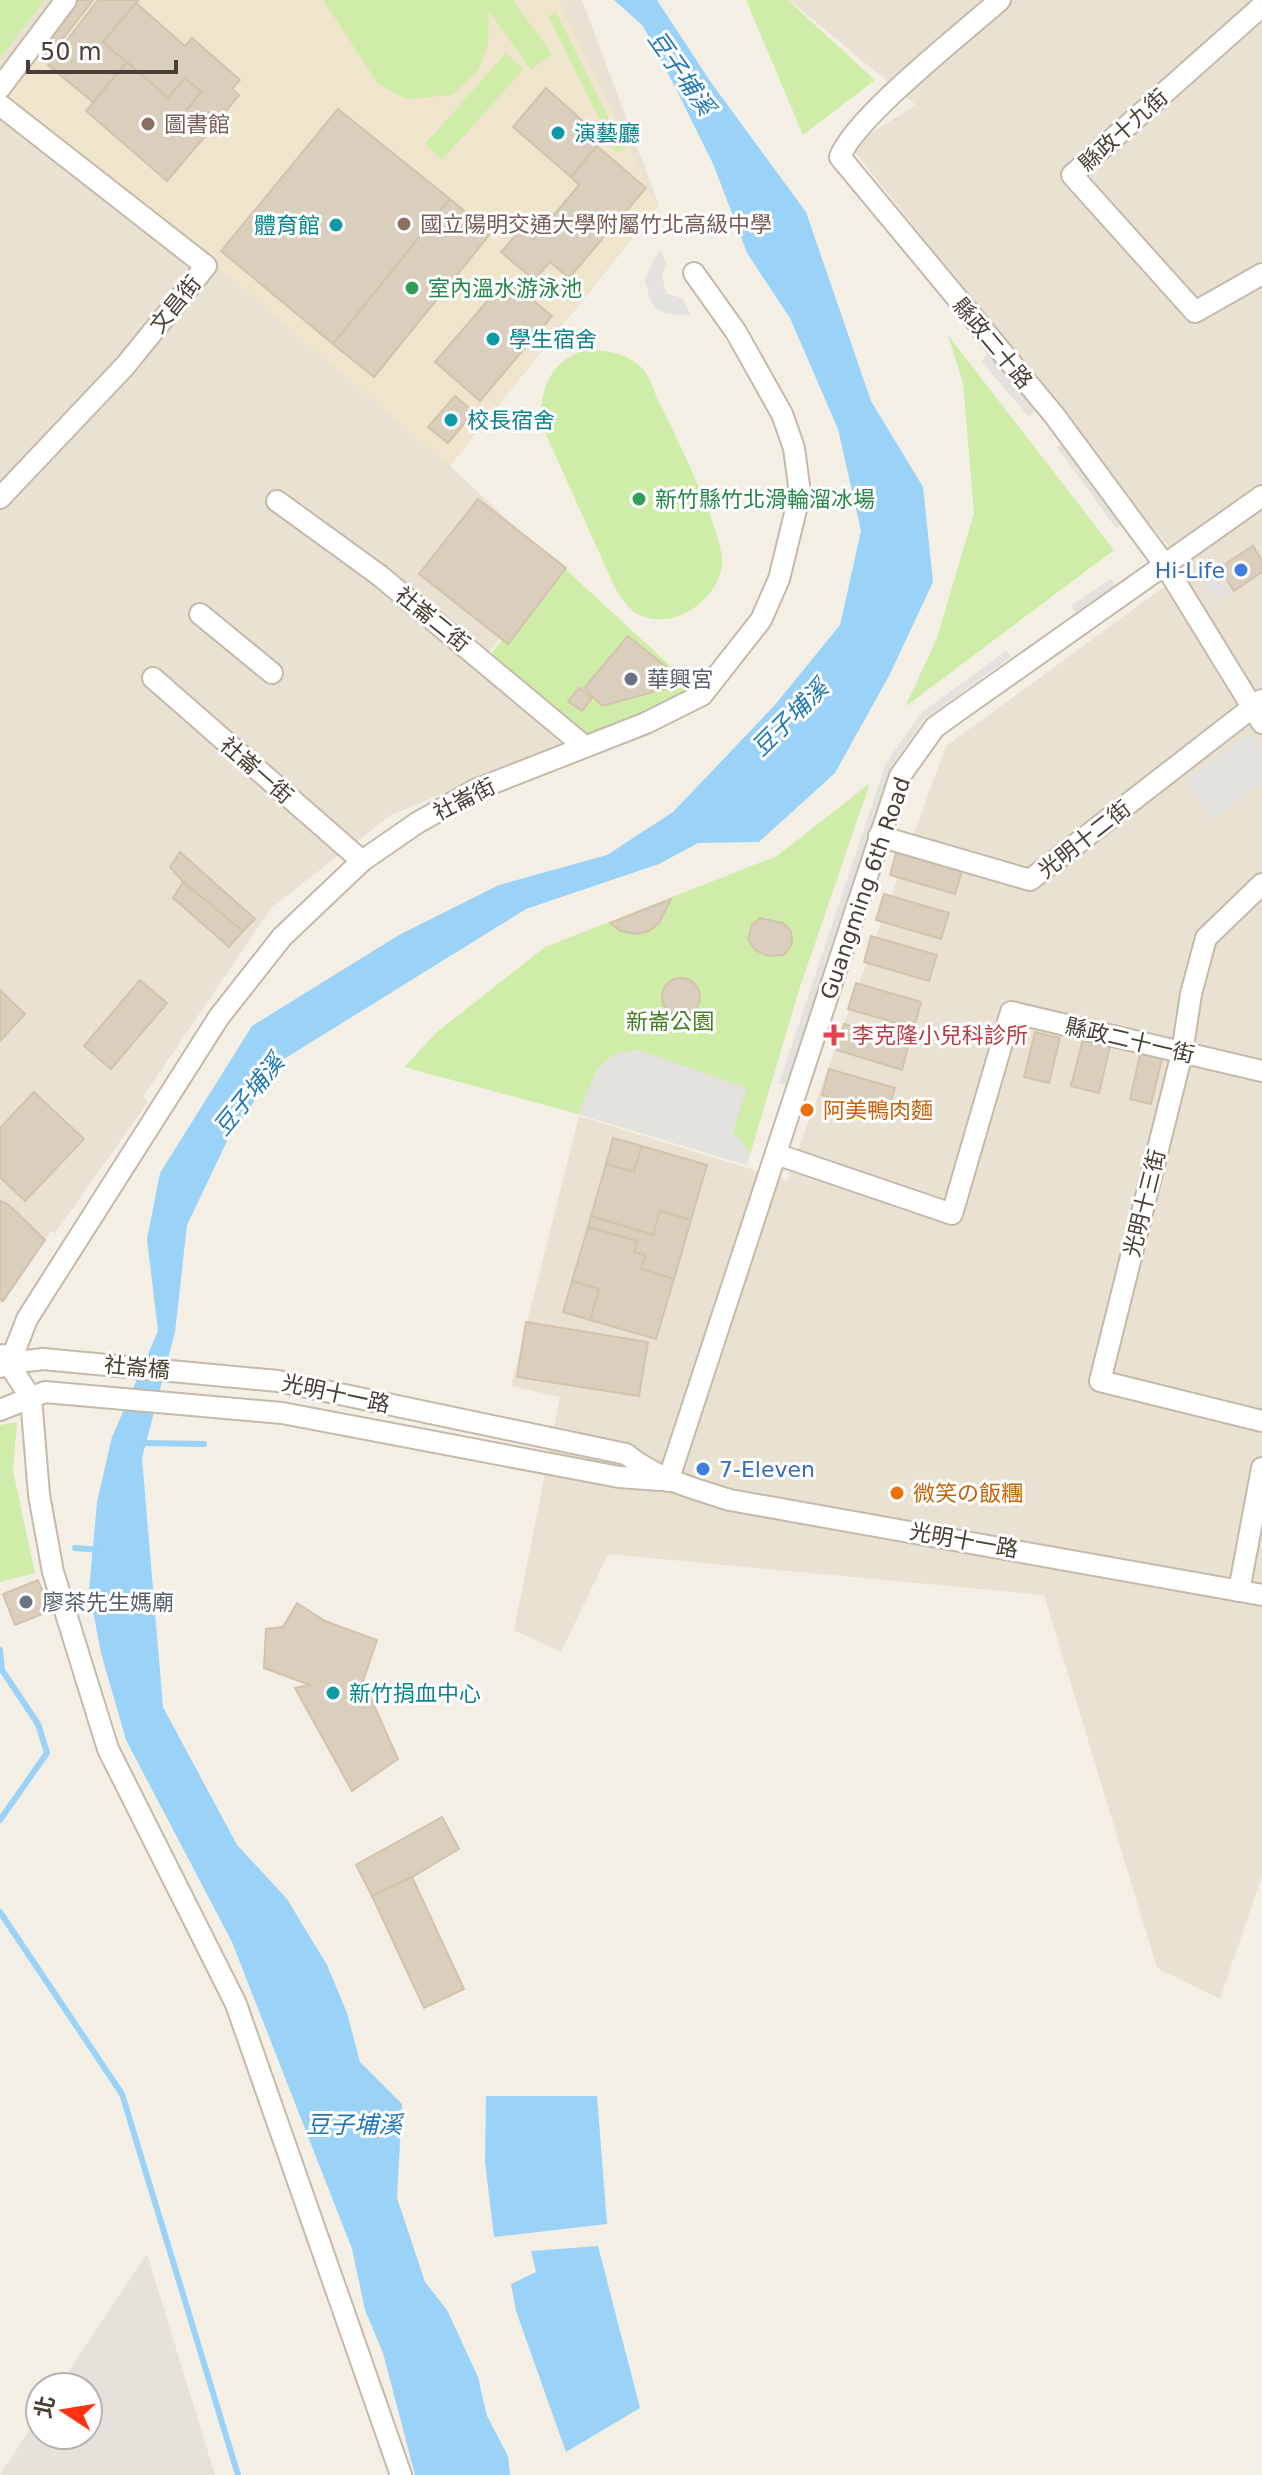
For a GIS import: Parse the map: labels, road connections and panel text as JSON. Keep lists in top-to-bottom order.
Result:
{
  "streets": {
    "street": [
      "縣政十九街",
      "文昌街",
      "縣政二十路",
      "社崙二街",
      "社崙一街",
      "社崙街",
      "光明十二街",
      "Guangming 6th Road",
      "縣政二十一街",
      "光明十三街",
      "社崙橋",
      "光明十一路"
    ]
  },
  "crossings": [
    ["縣政二十路", "光明十二街"],
    ["縣政二十路", "Guangming 6th Road"],
    ["社崙二街", "社崙街"],
    ["社崙一街", "社崙街"],
    ["社崙街", "社崙橋"],
    ["光明十二街", "Guangming 6th Road"],
    ["Guangming 6th Road", "縣政二十一街"],
    ["Guangming 6th Road", "光明十一路"],
    ["縣政二十一街", "光明十三街"],
    ["社崙橋", "光明十一路"]
  ],
  "water": ["豆子埔溪"],
  "parks": ["新崙公園"],
  "places": {
    "other": [
      "圖書館",
      "演藝廳",
      "國立陽明交通大學附屬竹北高級中學",
      "體育館",
      "室內溫水游泳池",
      "學生宿舍",
      "校長宿舍",
      "新竹縣竹北滑輪溜冰場",
      "Hi-Life",
      "華興宮",
      "阿美鴨肉麵",
      "7-Eleven",
      "微笑の飯糰",
      "廖茶先生媽廟",
      "新竹捐血中心"
    ],
    "health": ["李克隆小兒科診所"]
  },
  "scale_bar": "50 m",
  "north": "left"
}
